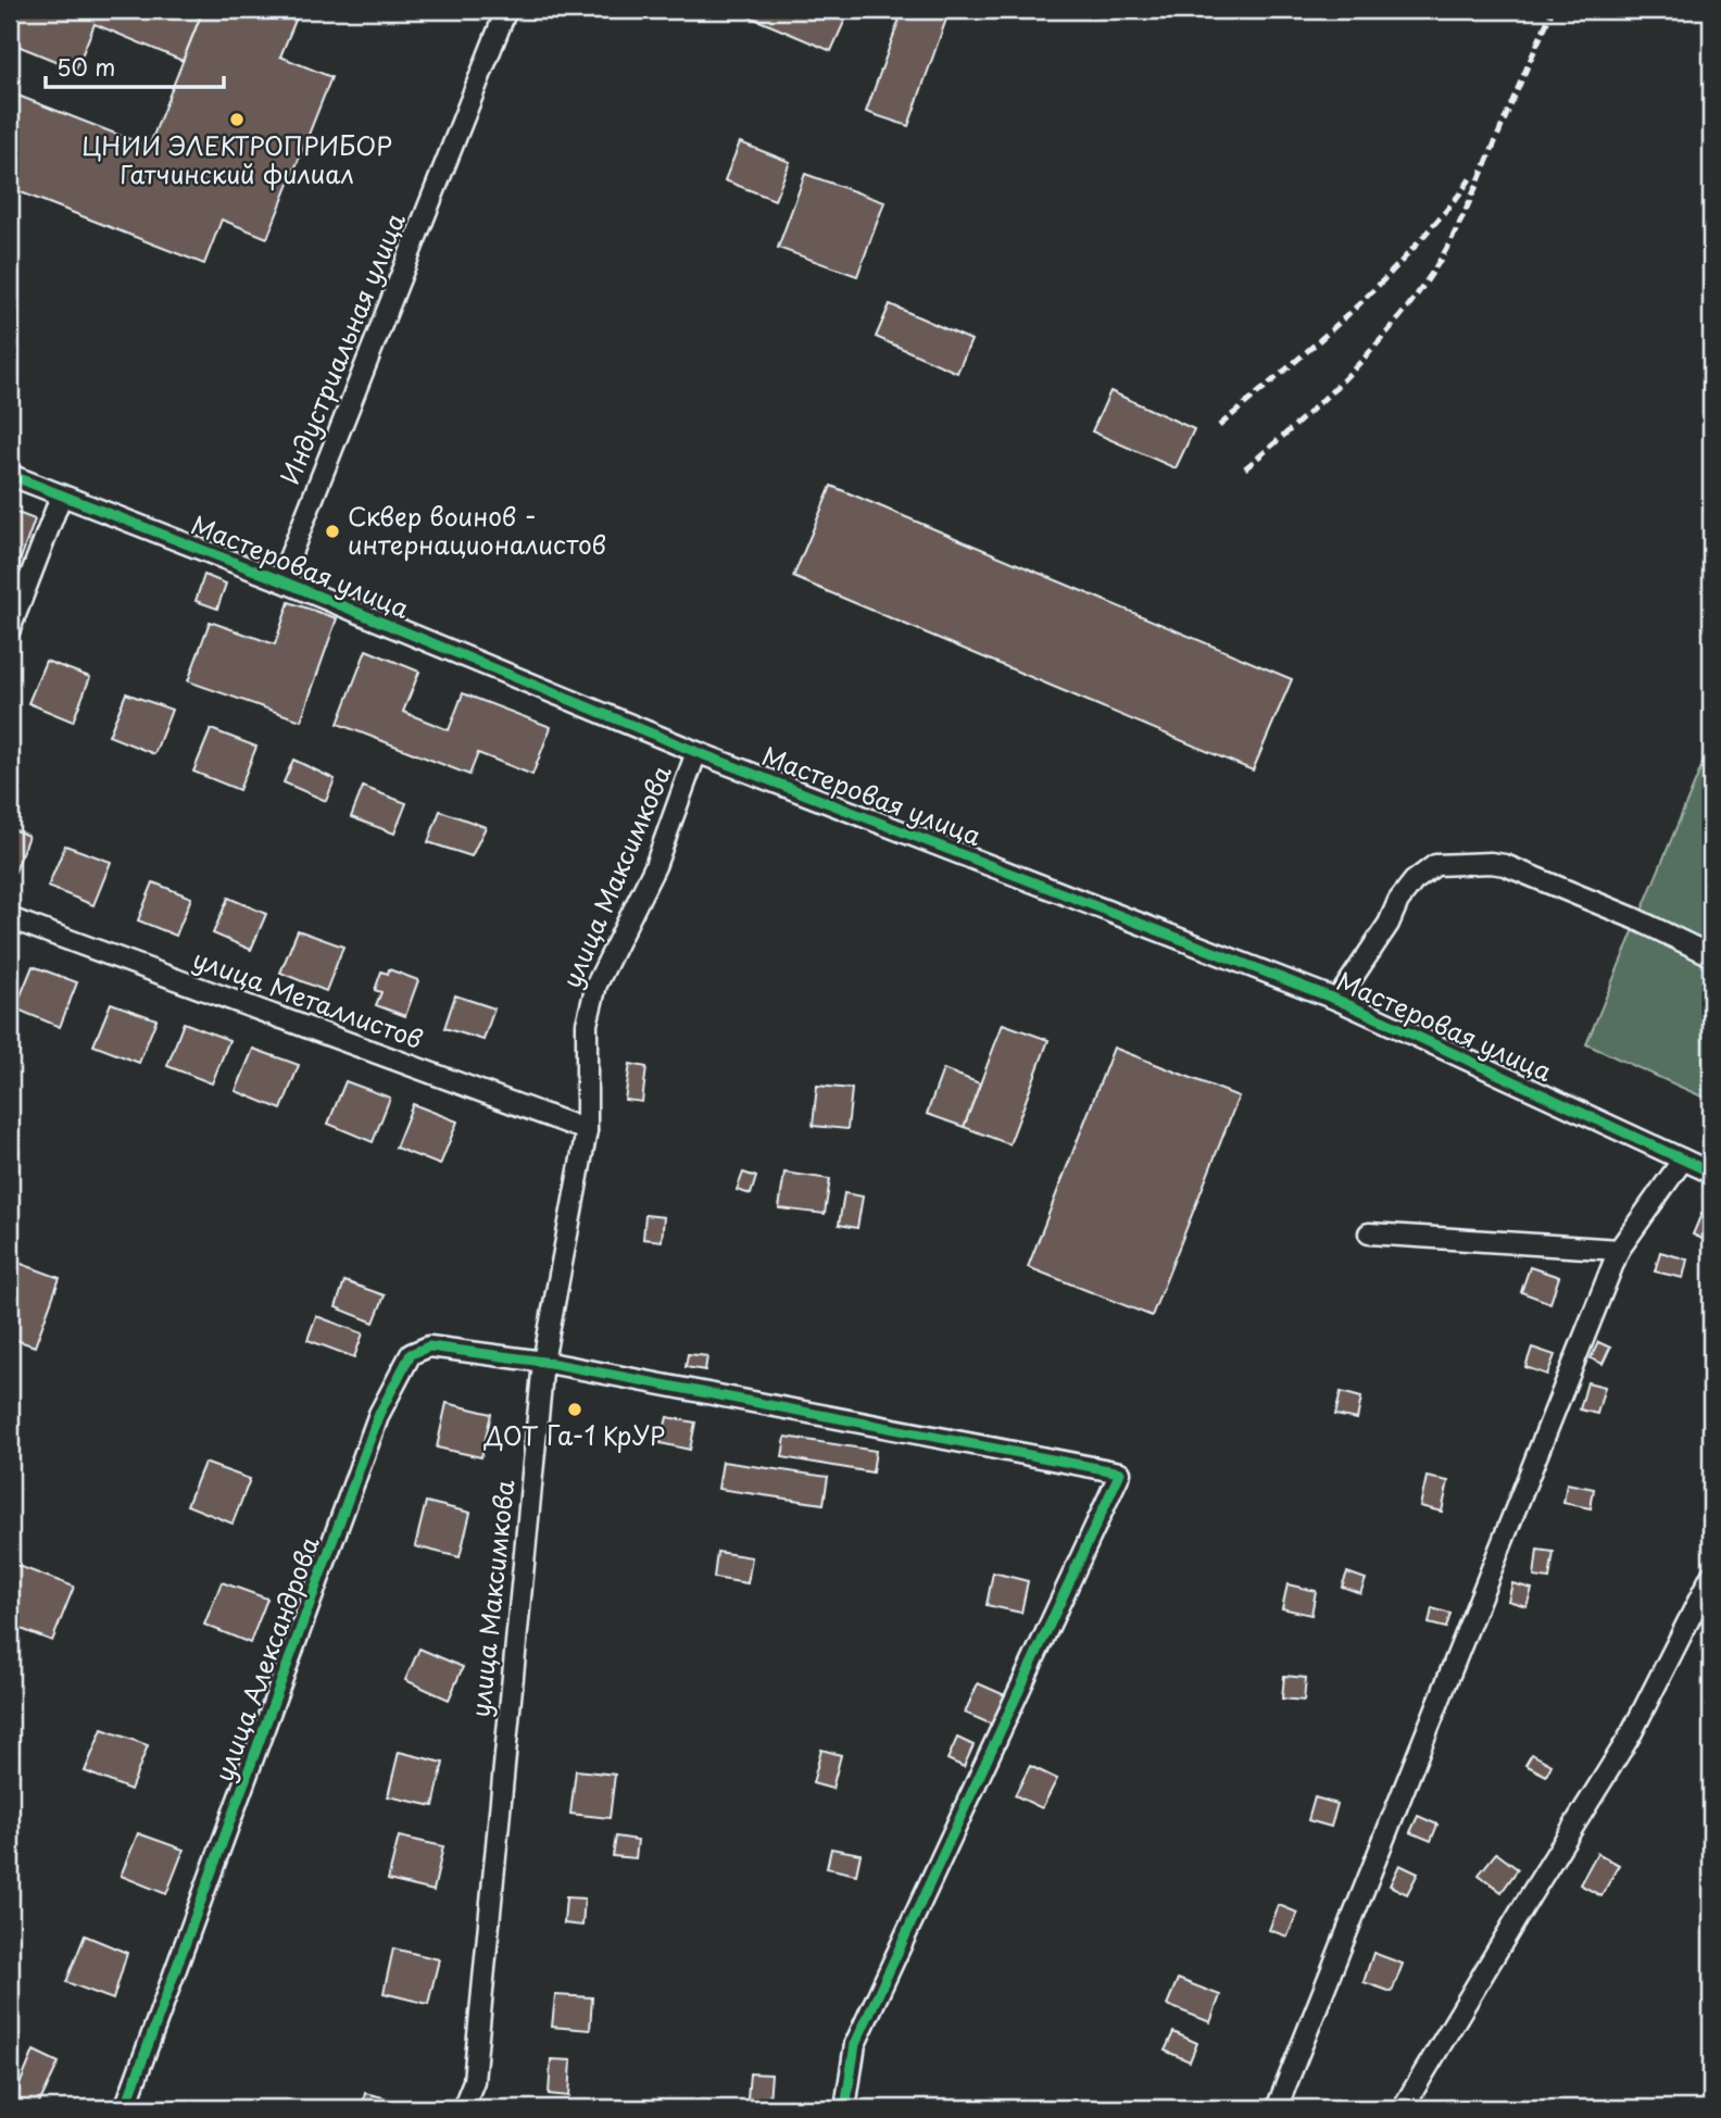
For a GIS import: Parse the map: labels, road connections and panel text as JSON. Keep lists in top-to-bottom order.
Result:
{
  "streets": {
    "street": [
      "Индустриальная улица",
      "Мастеровая улица",
      "улица Максимкова",
      "улица Металлистов",
      "улица Александрова"
    ]
  },
  "crossings": [
    ["Индустриальная улица", "Мастеровая улица"],
    ["Мастеровая улица", "улица Максимкова"],
    ["улица Максимкова", "улица Металлистов"],
    ["улица Максимкова", "улица Александрова"]
  ],
  "places": ["ЦНИИ ЭЛЕКТРОПРИБОР Гатчинский филиал", "Сквер воинов - интернационалистов", "ДОТ Га-1 КрУР"],
  "scale_bar": "50 m"
}
